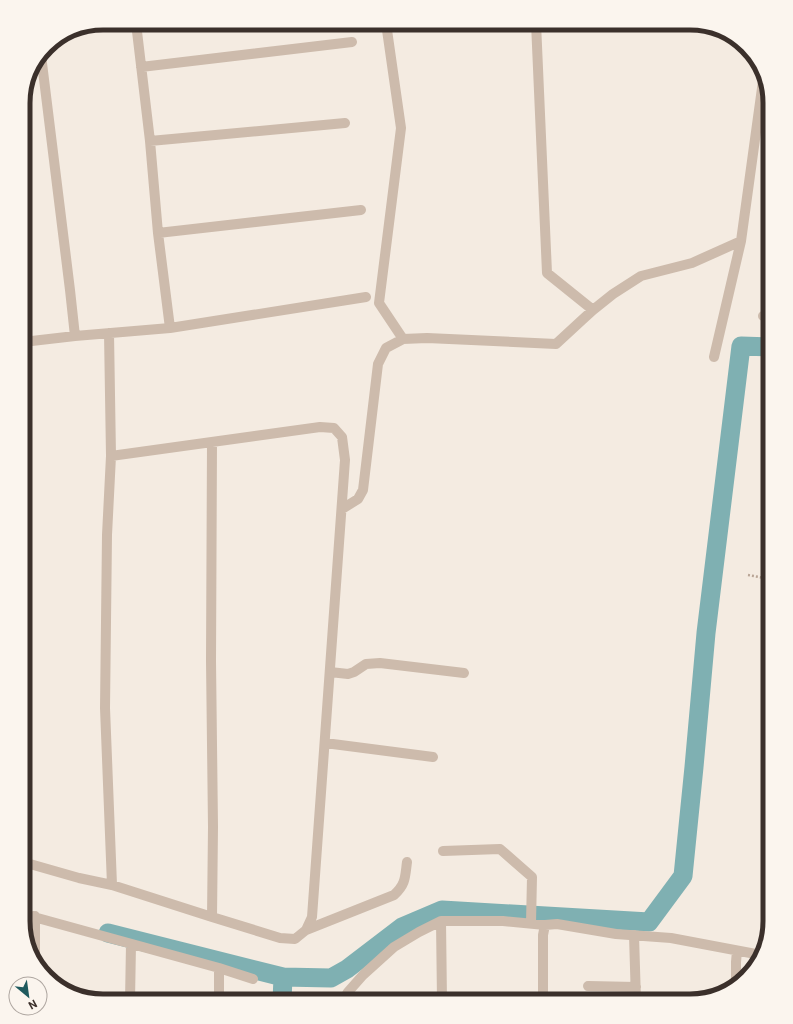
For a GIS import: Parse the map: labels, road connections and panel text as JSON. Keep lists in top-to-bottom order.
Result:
{
  "north": "bottom right"
}
